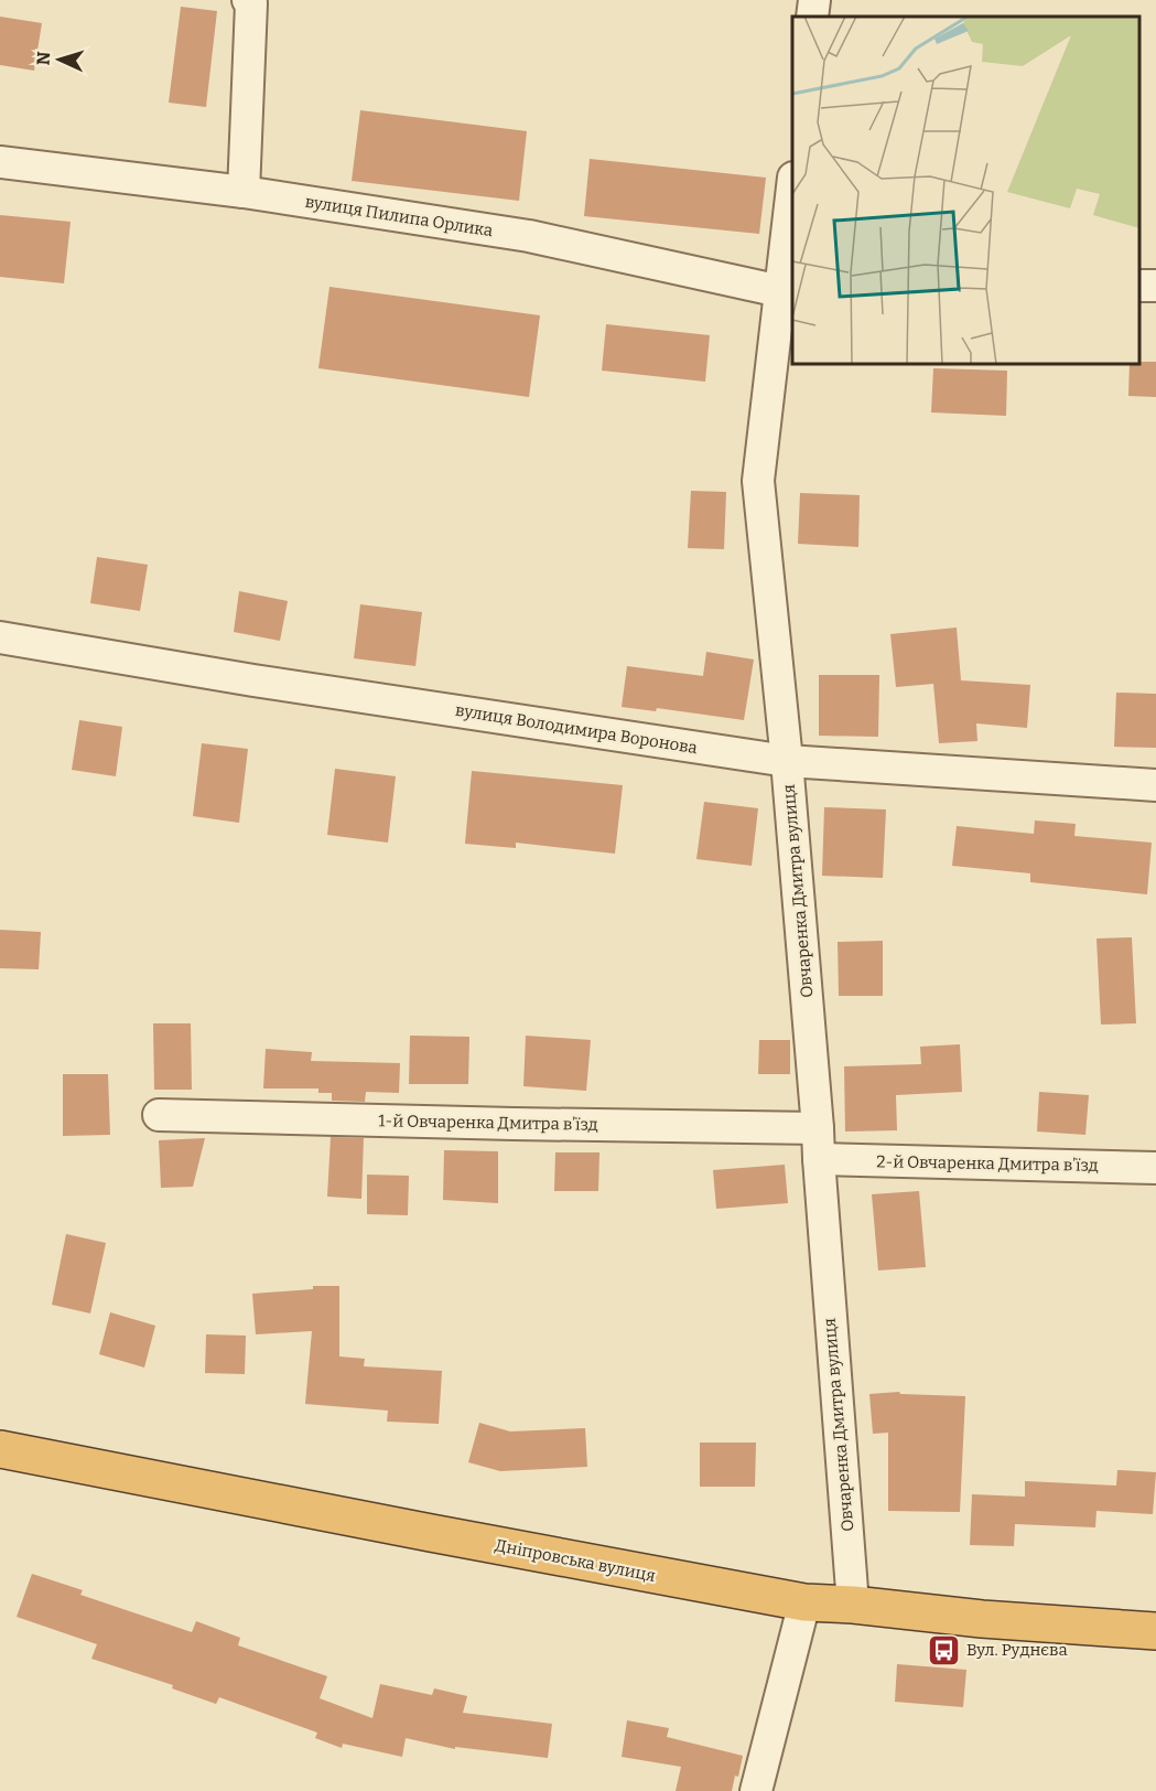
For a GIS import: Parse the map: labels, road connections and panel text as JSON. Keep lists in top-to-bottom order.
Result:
{
  "streets": {
    "highway": ["Дніпровська вулиця"],
    "street": [
      "вулиця Пилипа Орлика",
      "вулиця Володимира Воронова",
      "Овчаренка Дмитра вулиця",
      "1-й Овчаренка Дмитра в’їзд",
      "2-й Овчаренка Дмитра в’їзд"
    ]
  },
  "crossings": [
    ["вулиця Пилипа Орлика", "Овчаренка Дмитра вулиця"],
    ["вулиця Володимира Воронова", "Овчаренка Дмитра вулиця"],
    ["Овчаренка Дмитра вулиця", "1-й Овчаренка Дмитра в’їзд"],
    ["Овчаренка Дмитра вулиця", "2-й Овчаренка Дмитра в’їзд"],
    ["Овчаренка Дмитра вулиця", "Дніпровська вулиця"]
  ],
  "places": {
    "bus stop": ["Вул. Руднєва"]
  },
  "north": "left"
}
